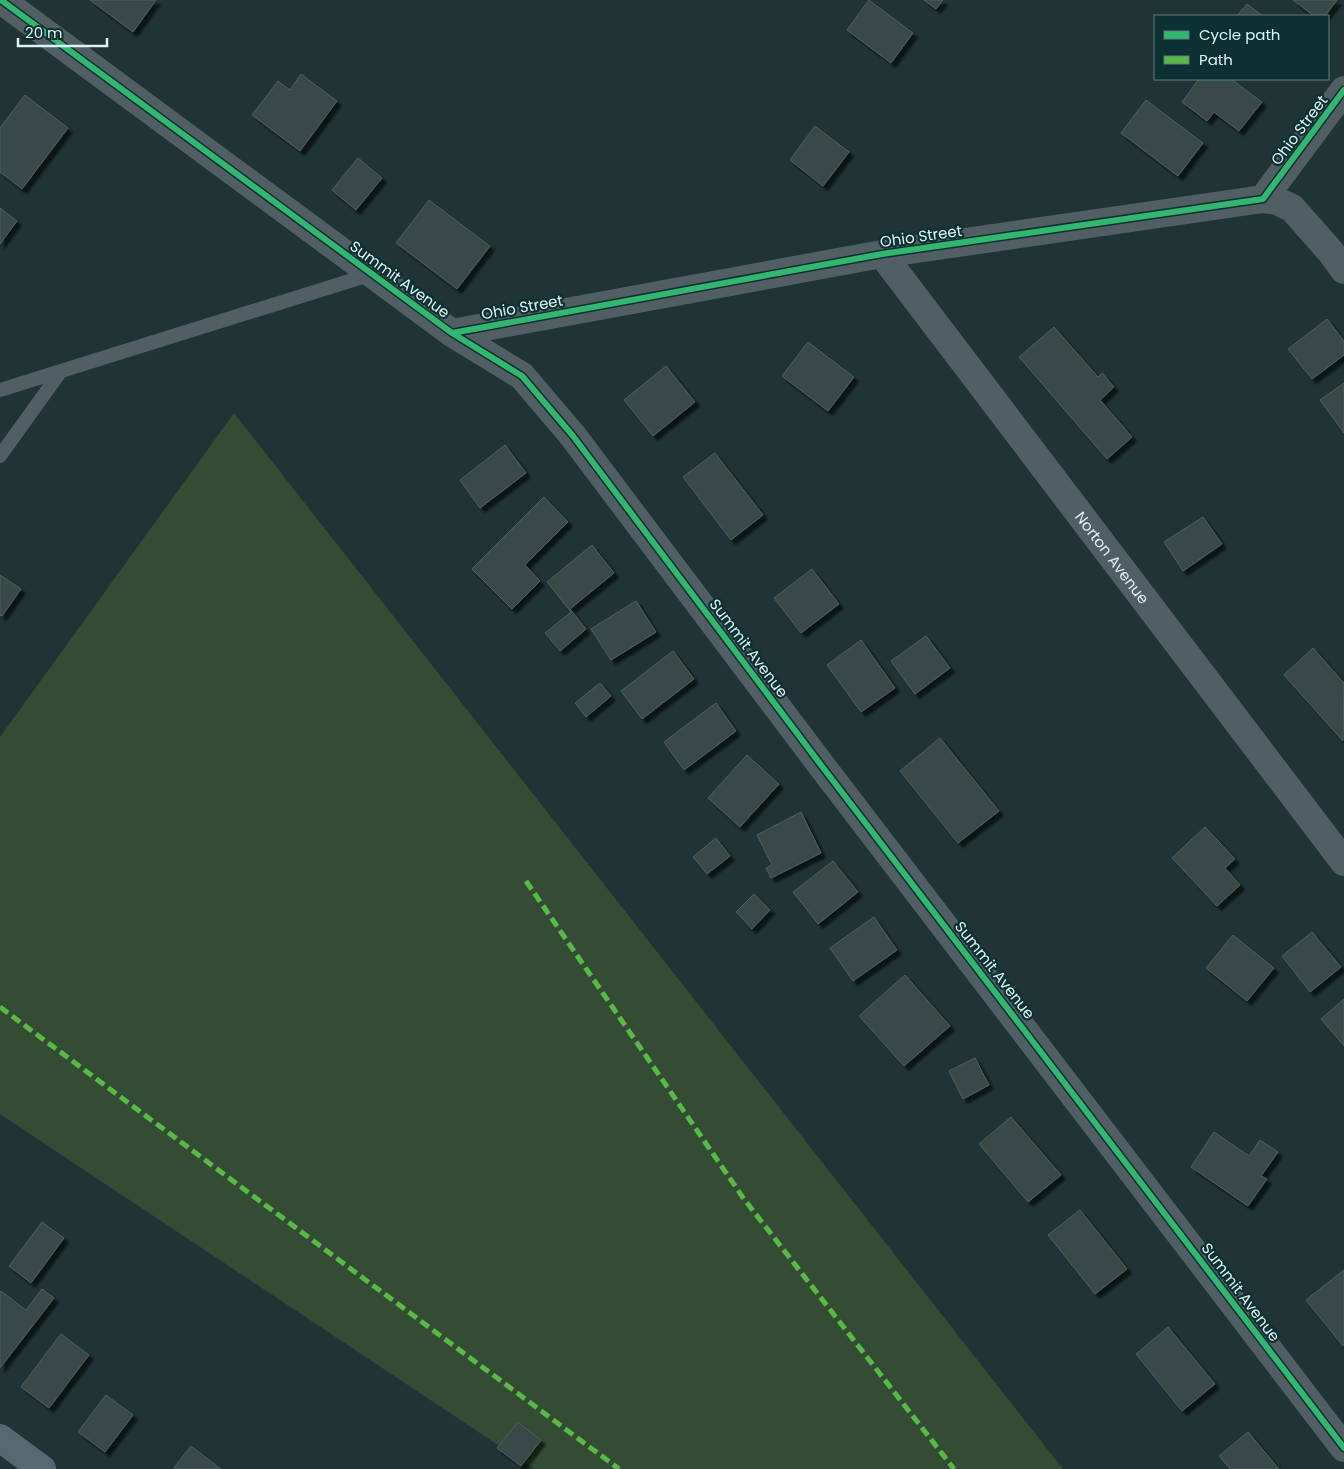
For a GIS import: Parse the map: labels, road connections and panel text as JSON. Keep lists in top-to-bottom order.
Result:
{
  "streets": {
    "street": ["Ohio Street", "Summit Avenue", "Norton Avenue"]
  },
  "crossings": [
    ["Ohio Street", "Summit Avenue"],
    ["Ohio Street", "Norton Avenue"]
  ],
  "legend": ["Cycle path", "Path"],
  "scale_bar": "20 m"
}
